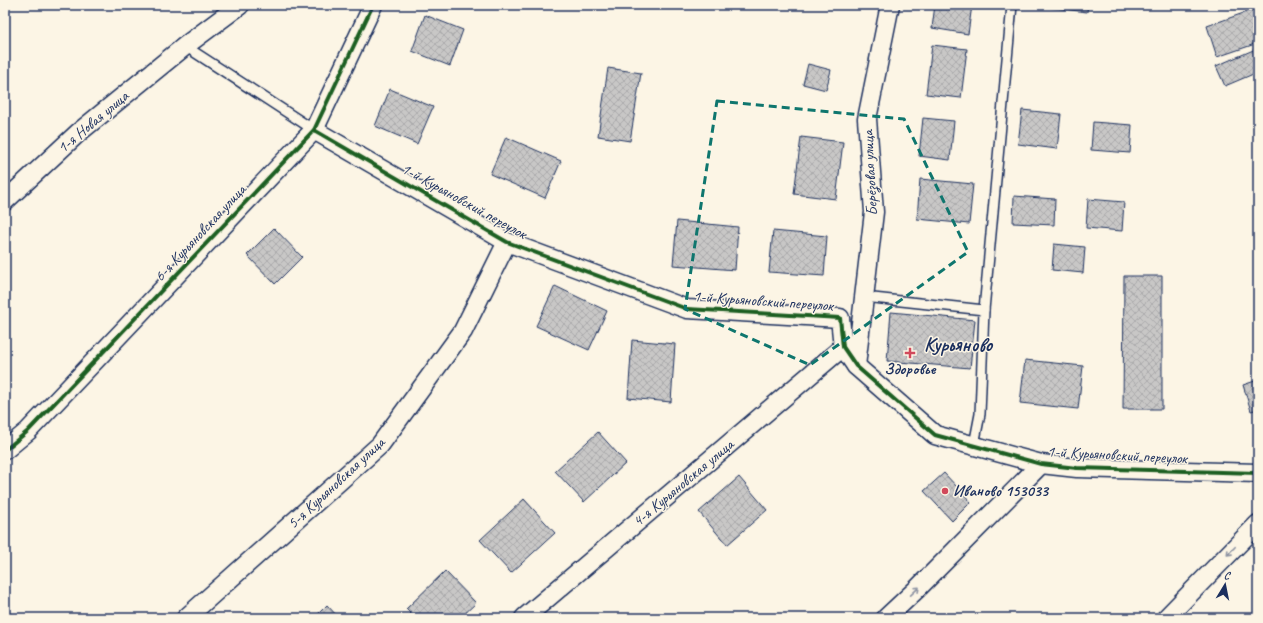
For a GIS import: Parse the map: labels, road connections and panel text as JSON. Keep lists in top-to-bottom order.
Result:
{
  "streets": {
    "street": [
      "1-я Новая улица",
      "Берёзовая улица",
      "1-й Курьяновский переулок",
      "6-я Курьяновская улица",
      "5-я Курьяновская улица",
      "4-я Курьяновская улица"
    ]
  },
  "crossings": [
    ["Берёзовая улица", "1-й Курьяновский переулок"],
    ["1-й Курьяновский переулок", "6-я Курьяновская улица"],
    ["1-й Курьяновский переулок", "5-я Курьяновская улица"],
    ["1-й Курьяновский переулок", "4-я Курьяновская улица"]
  ],
  "districts": ["Курьяново"],
  "places": {
    "health": ["Здоровье"],
    "other": ["Иваново 153033"]
  },
  "north": "top"
}
